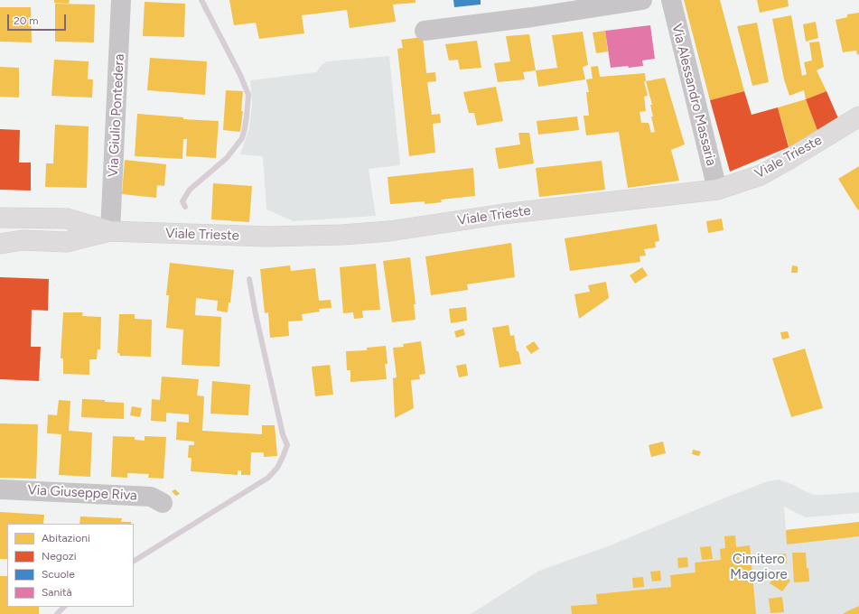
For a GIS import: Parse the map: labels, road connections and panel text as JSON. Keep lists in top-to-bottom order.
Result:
{
  "streets": {
    "main road": ["Viale Trieste"],
    "street": ["Via Alessandro Massaria", "Via Giulio Pontedera", "Via Giuseppe Riva"]
  },
  "crossings": [
    ["Via Alessandro Massaria", "Viale Trieste"],
    ["Via Giulio Pontedera", "Viale Trieste"]
  ],
  "parks": ["Cimitero Maggiore"],
  "legend": [
    "Abitazioni",
    "Negozi",
    "Scuole",
    "Sanità"
  ],
  "scale_bar": "20 m"
}
